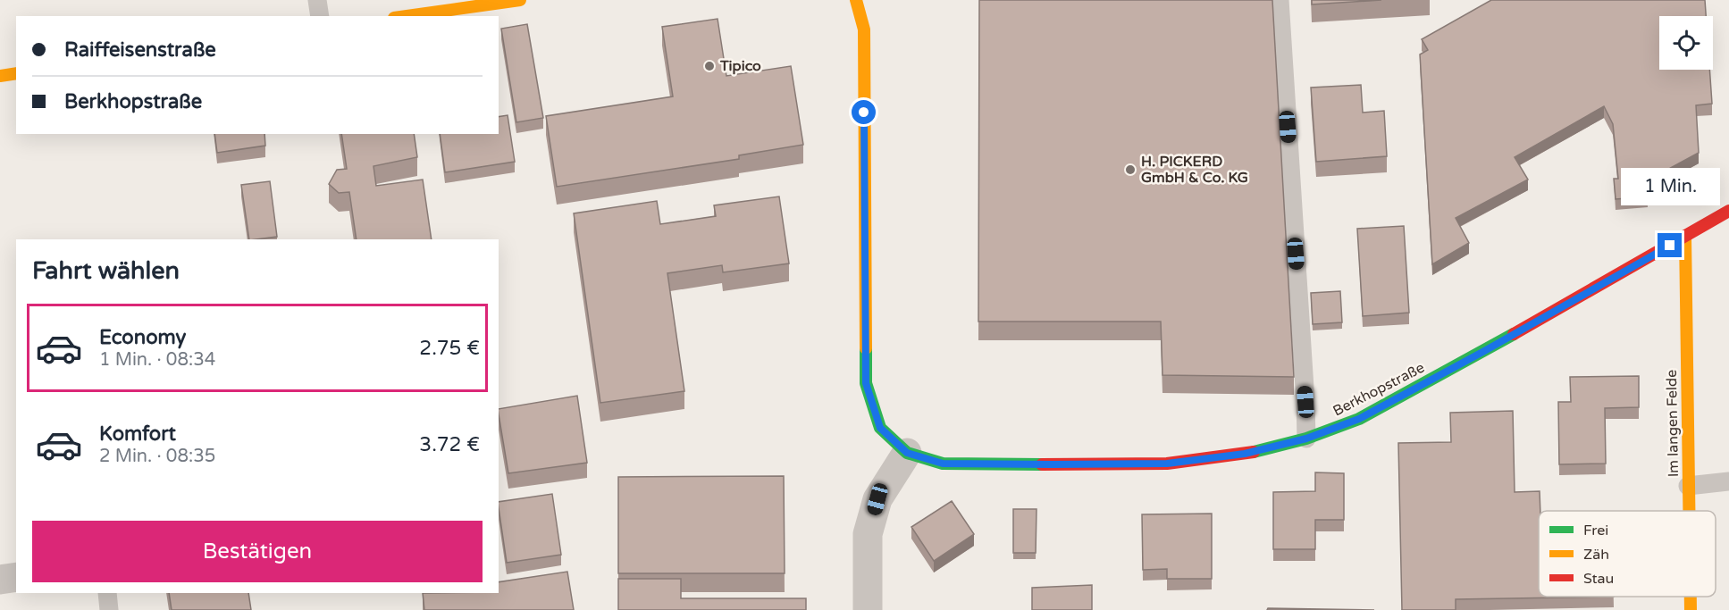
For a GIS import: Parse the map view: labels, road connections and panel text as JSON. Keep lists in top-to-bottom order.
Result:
{
  "streets": {
    "main road": ["Berkhopstraße", "Im langen Felde"]
  },
  "crossings": [
    ["Berkhopstraße", "Im langen Felde"]
  ],
  "places": ["Tipico", "H. PICKERD GmbH & Co. KG"],
  "legend": ["Frei", "Zäh", "Stau"],
  "page": {
    "banner": ["Raiffeisenstraße", "Berkhopstraße"],
    "bubble": "1 Min.",
    "heading": "Fahrt wählen",
    "list": [
      {
        "name": "Economy",
        "note": "1 Min. · 08:34",
        "value": "2.75 €"
      },
      {
        "name": "Komfort",
        "note": "2 Min. · 08:35",
        "value": "3.72 €"
      }
    ],
    "buttons": "Bestätigen"
  }
}
